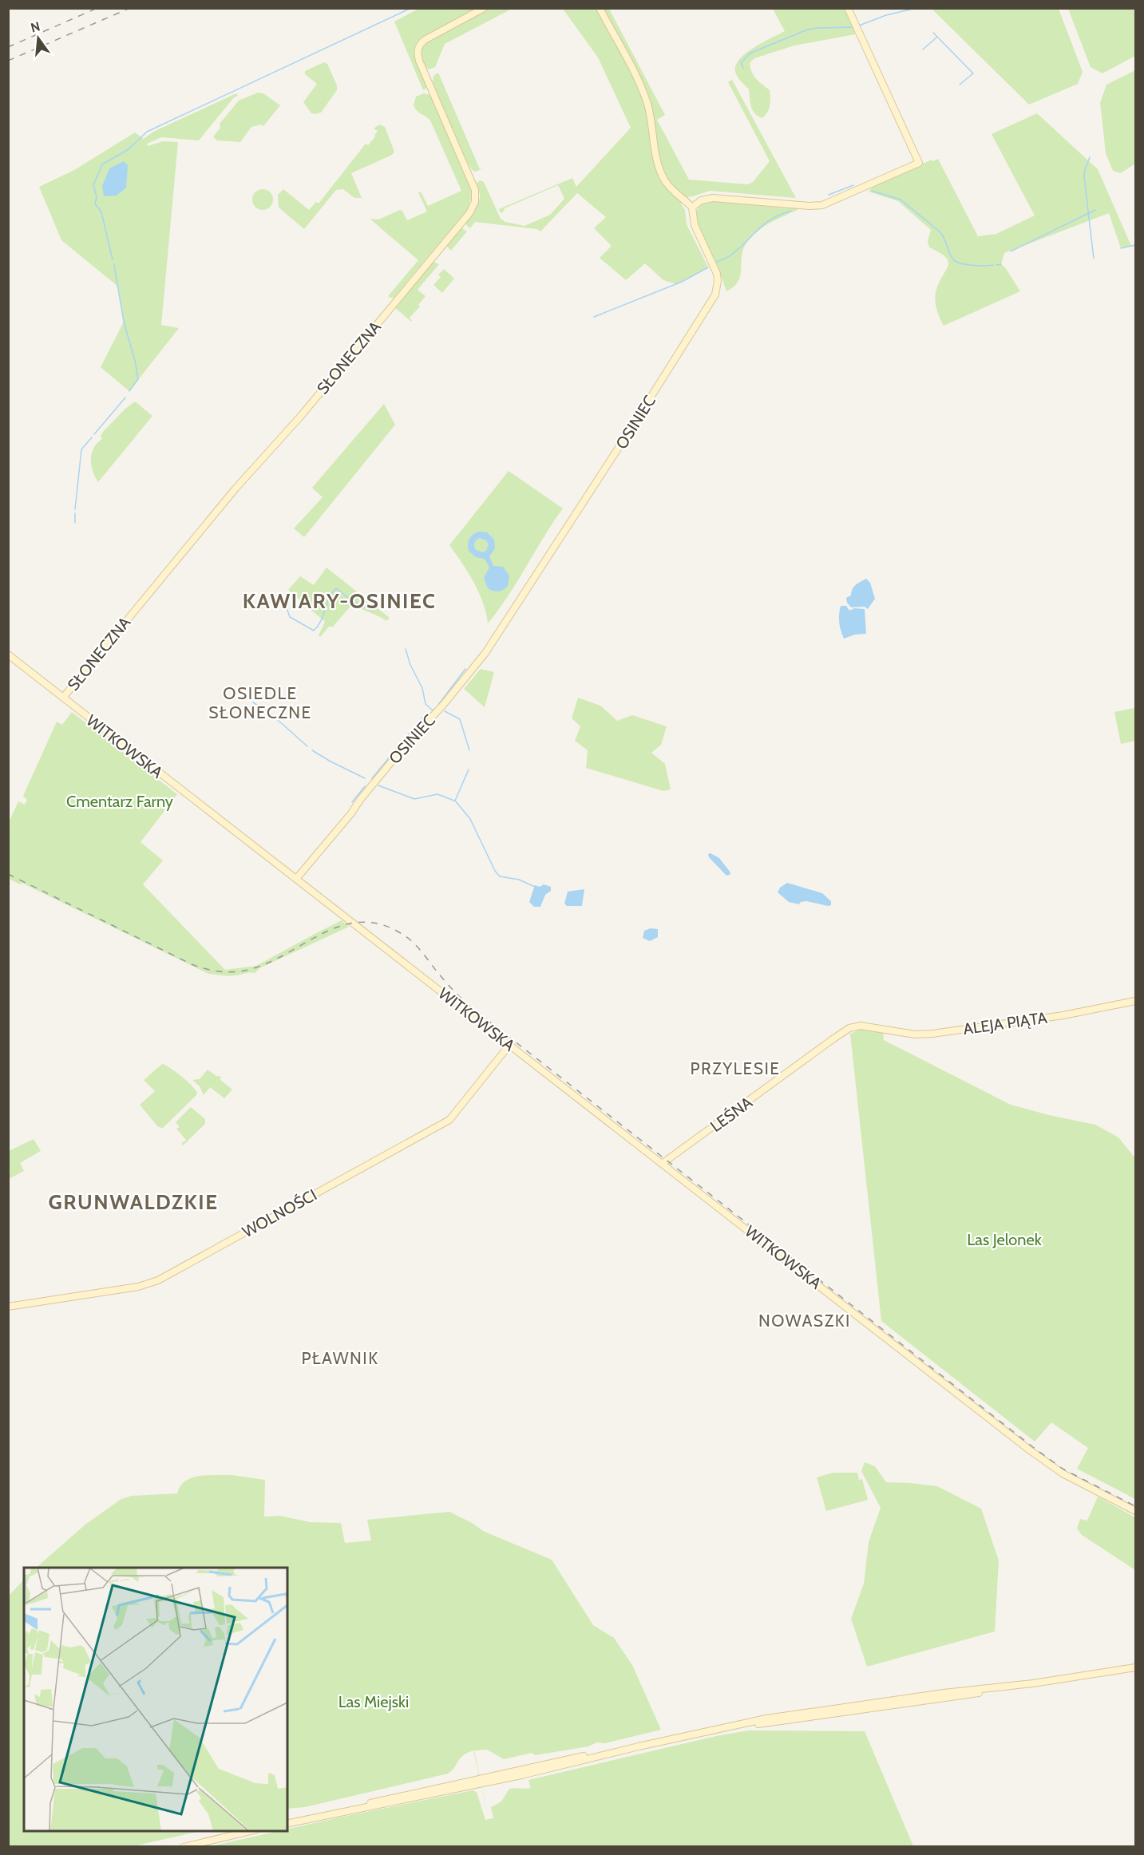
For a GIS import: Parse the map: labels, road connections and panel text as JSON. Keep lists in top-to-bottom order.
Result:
{
  "streets": {
    "street": [
      "SŁONECZNA",
      "OSINIEC",
      "WITKOWSKA",
      "ALEJA PIĄTA",
      "LEŚNA",
      "WOLNOŚCI"
    ]
  },
  "crossings": [
    ["SŁONECZNA", "WITKOWSKA"],
    ["OSINIEC", "WITKOWSKA"],
    ["WITKOWSKA", "LEŚNA"],
    ["WITKOWSKA", "WOLNOŚCI"],
    ["ALEJA PIĄTA", "LEŚNA"]
  ],
  "districts": [
    "KAWIARY-OSINIEC",
    "OSIEDLE SŁONECZNE",
    "PRZYLESIE",
    "GRUNWALDZKIE",
    "NOWASZKI",
    "PŁAWNIK"
  ],
  "parks": ["Cmentarz Farny", "Las Jelonek", "Las Miejski"],
  "north": "top"
}
